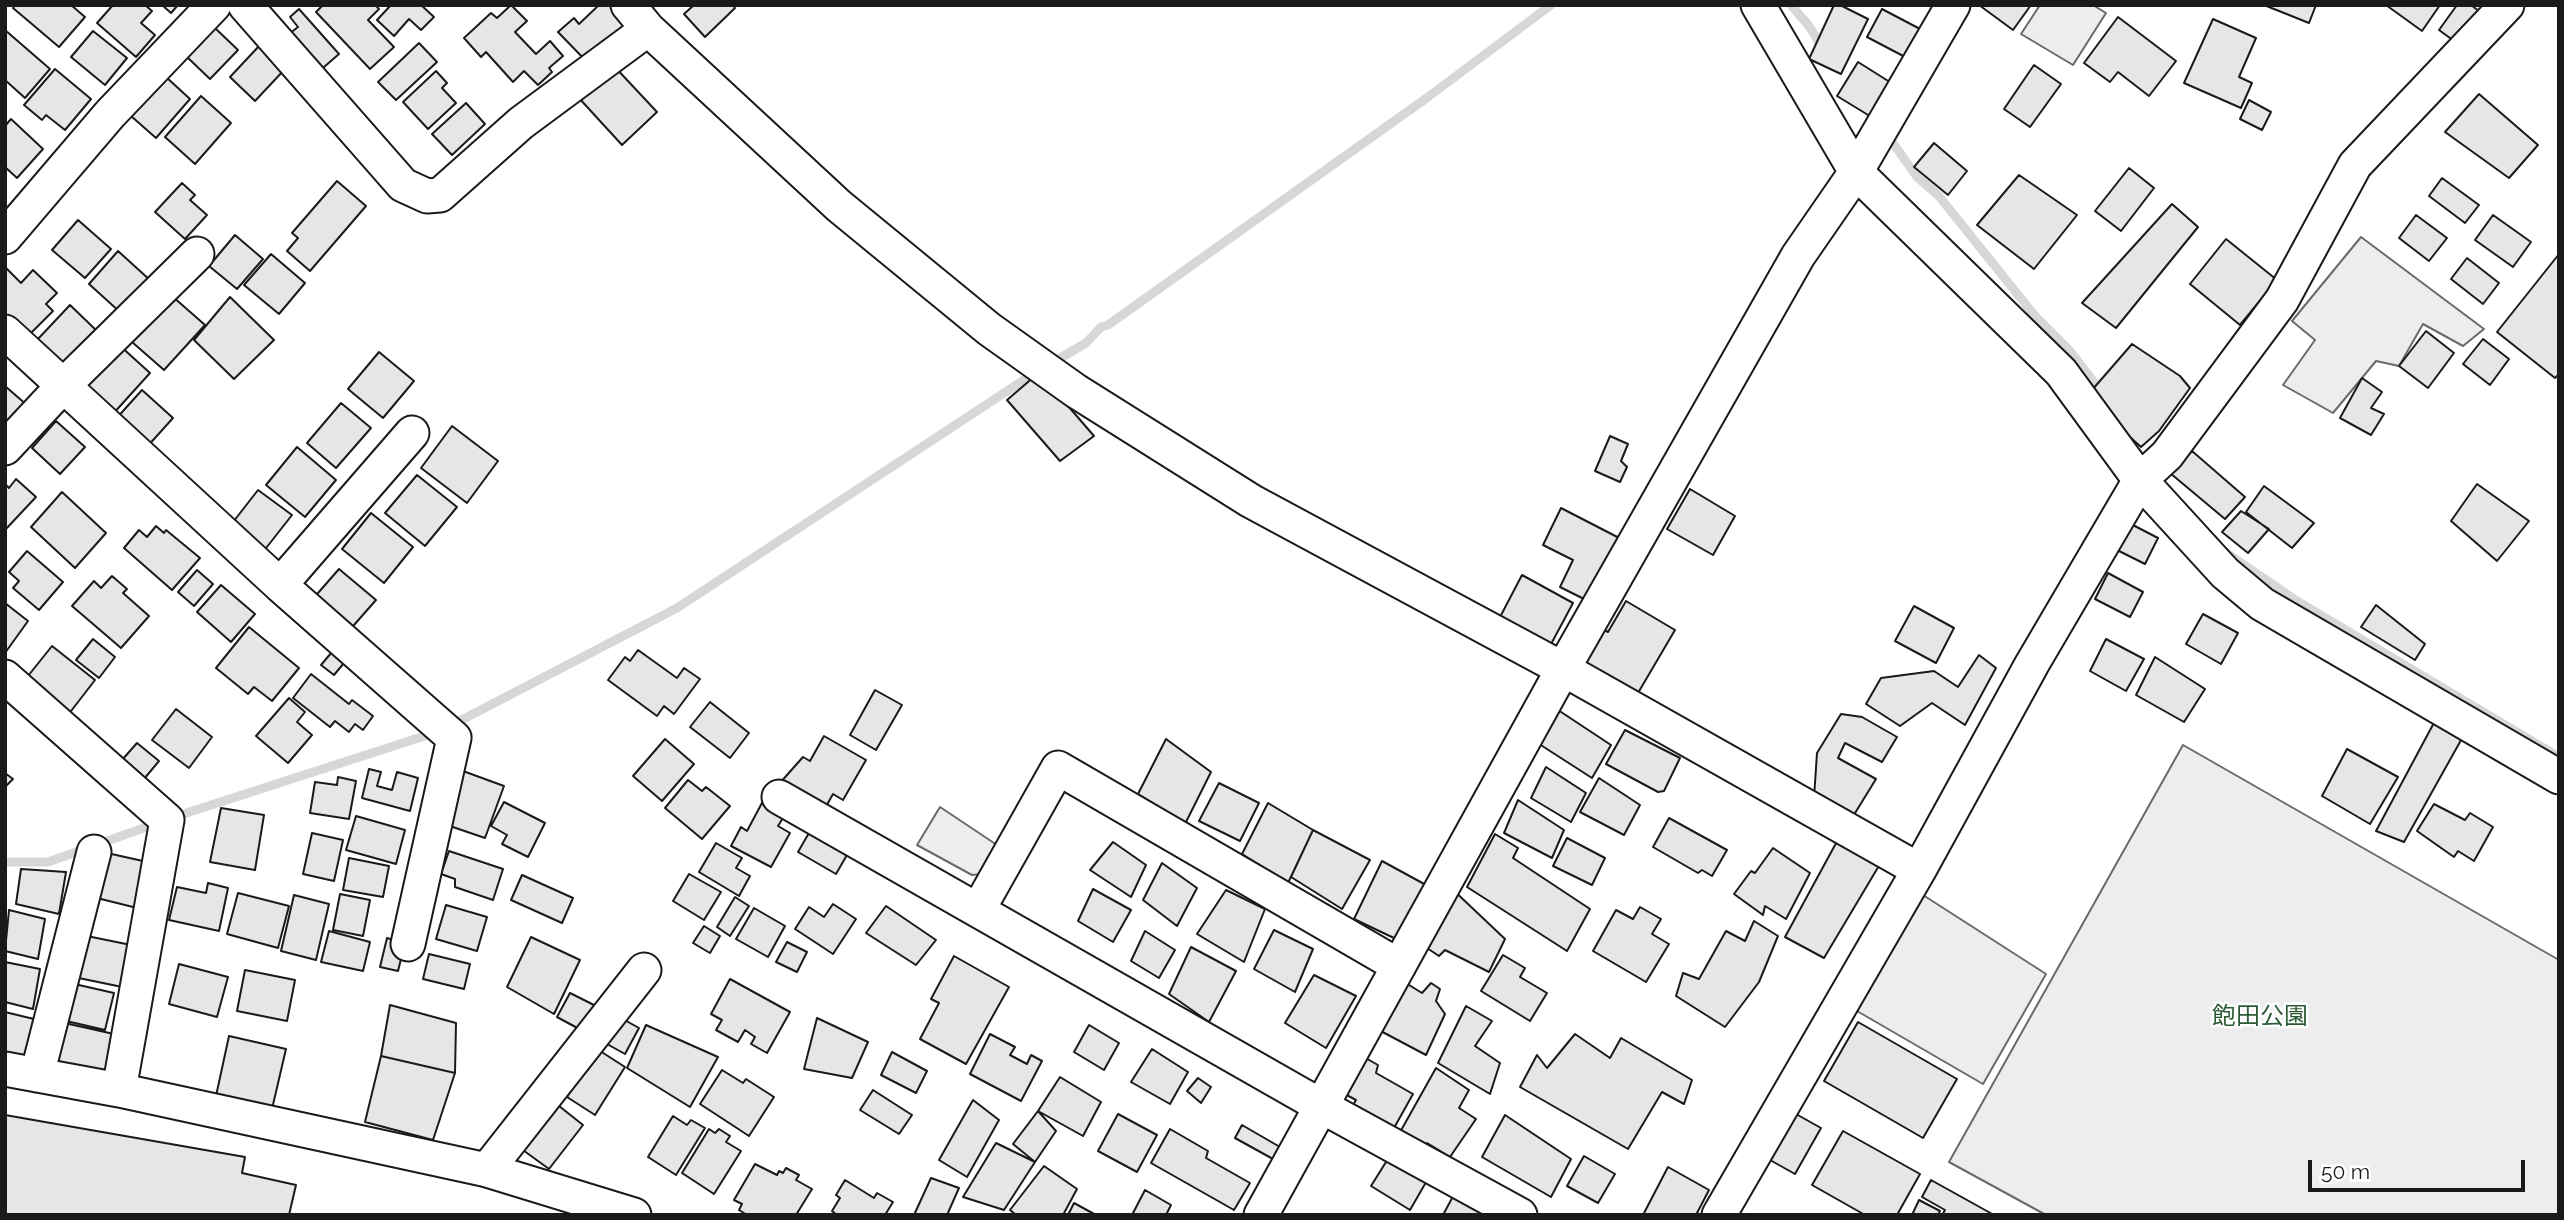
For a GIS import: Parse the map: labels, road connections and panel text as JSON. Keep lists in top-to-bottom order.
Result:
{
  "parks": ["飽田公園"],
  "scale_bar": "50 m"
}
